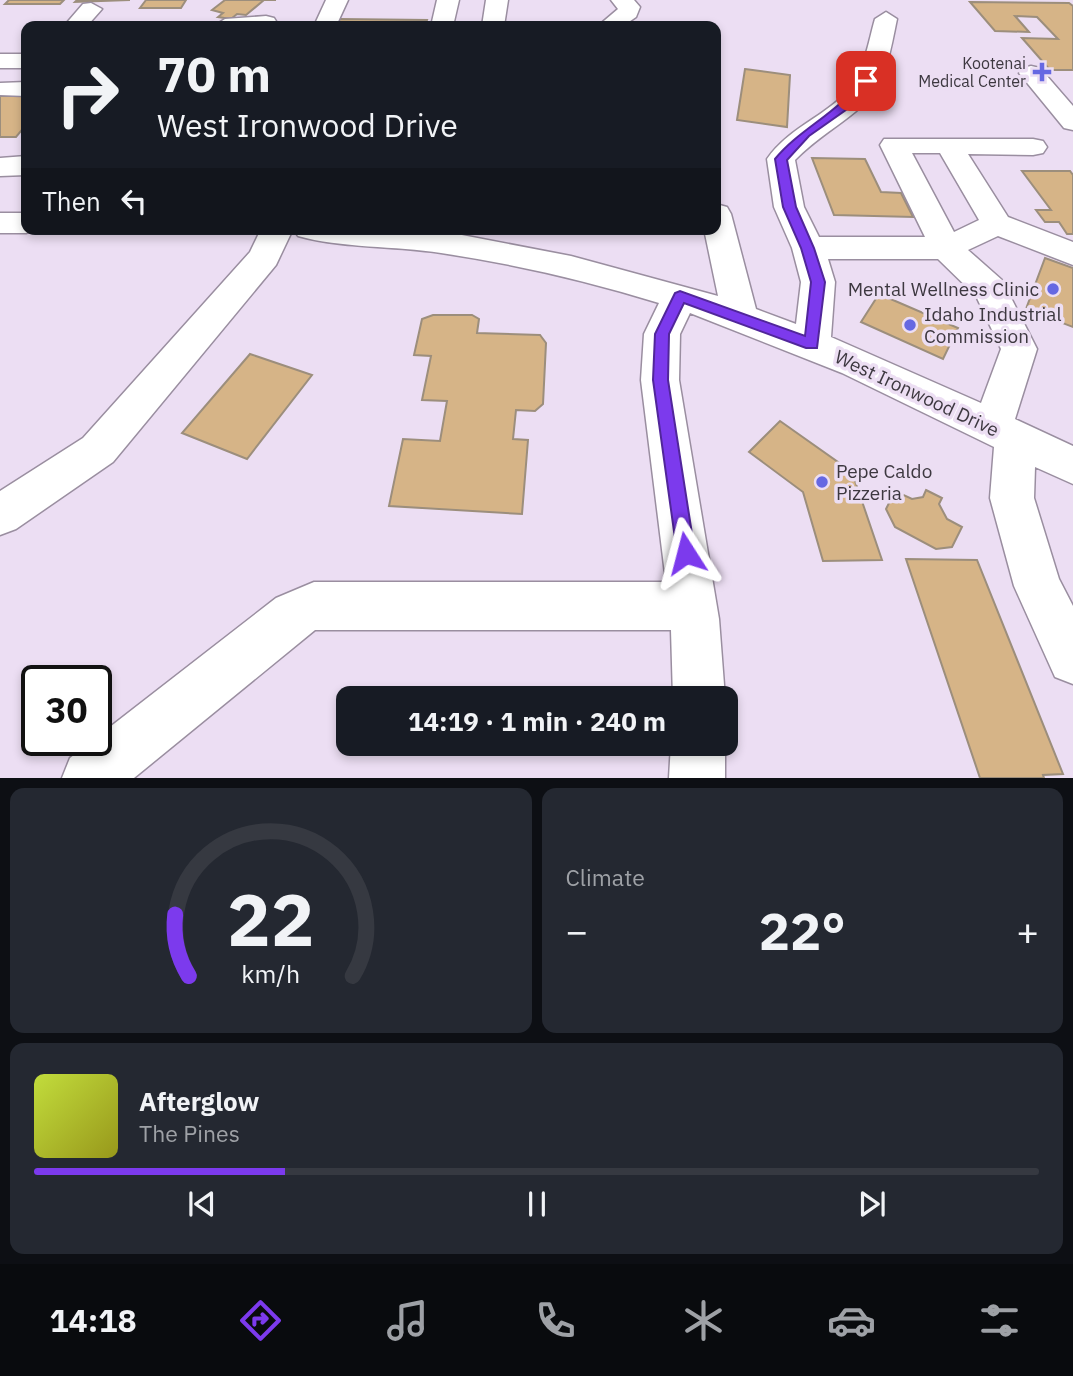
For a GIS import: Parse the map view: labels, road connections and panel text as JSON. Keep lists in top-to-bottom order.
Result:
{
  "streets": {
    "street": ["West Ironwood Drive"]
  },
  "places": {
    "health": ["Kootenai Medical Center"],
    "other": ["Mental Wellness Clinic", "Idaho Industrial Commission", "Pepe Caldo Pizzeria"]
  },
  "page": {
    "turn": ["70 m", "West Ironwood Drive"],
    "then": "Then",
    "limit": "30",
    "trip": "14:19 · 1 min · 240 m",
    "tile": "Climate",
    "heat": ["−", "22°", "+"],
    "song": ["Afterglow", "The Pines"],
    "tabs": "14:18",
    "gauge": ["22", "km/h"]
  }
}
